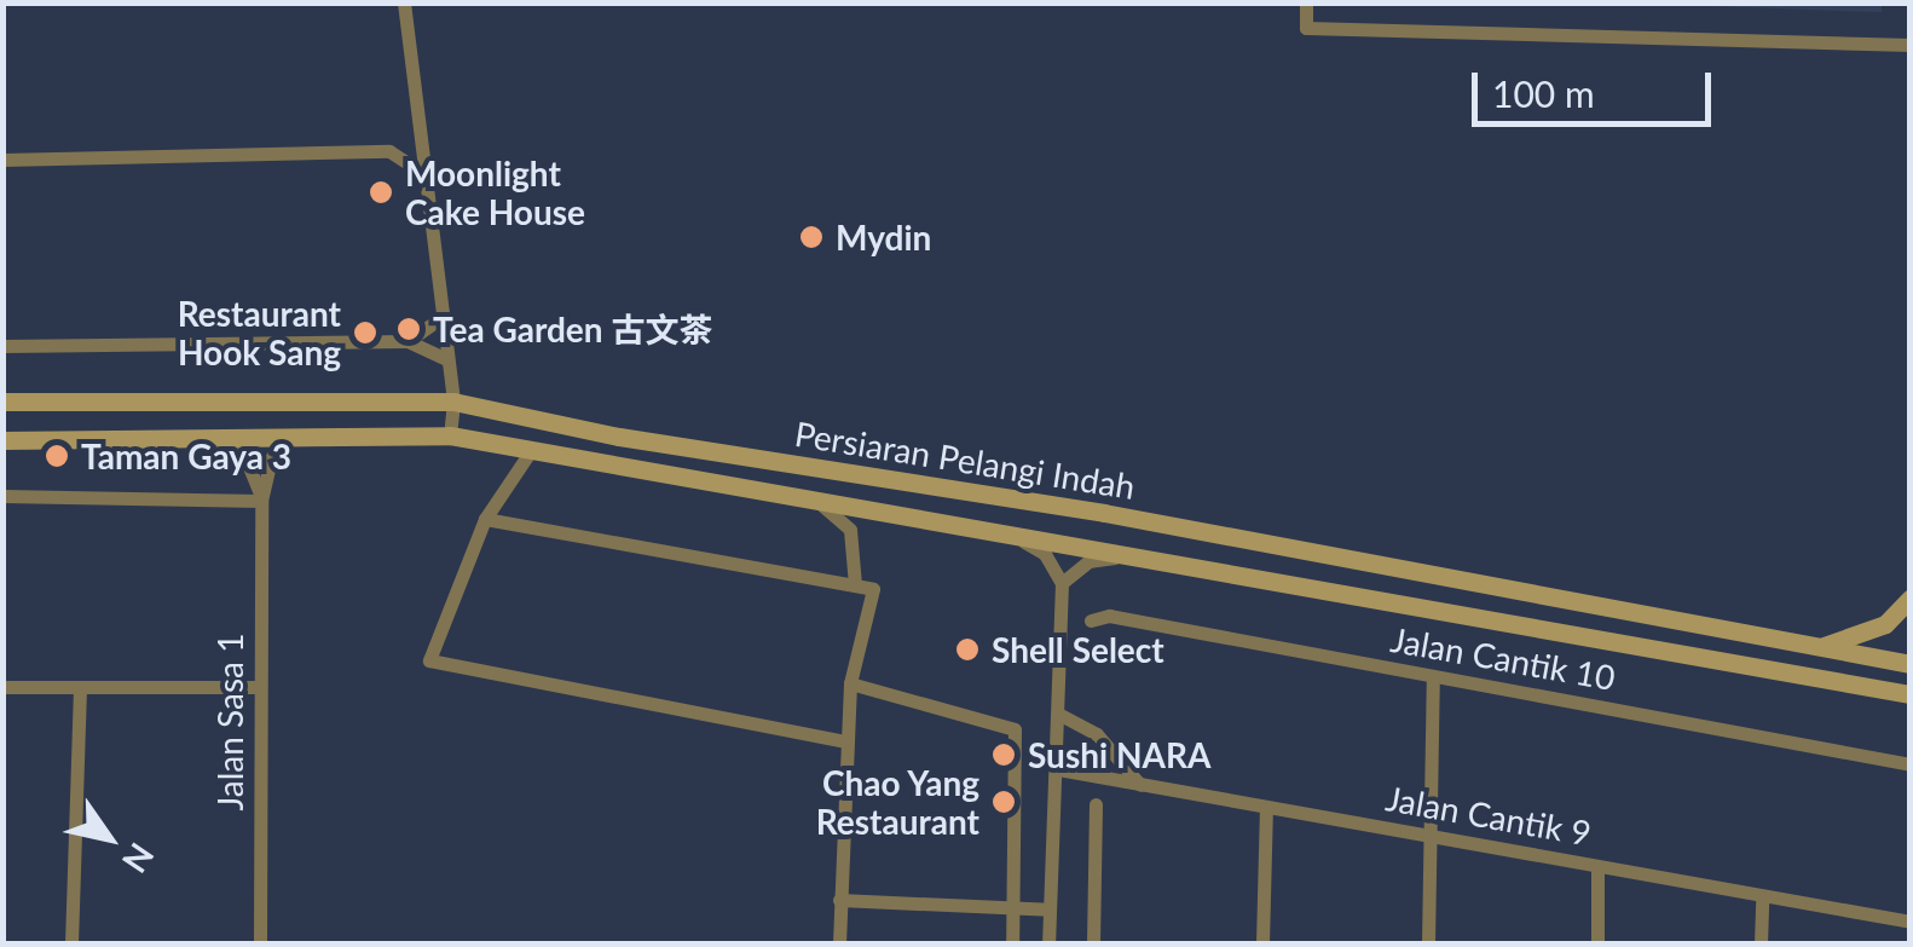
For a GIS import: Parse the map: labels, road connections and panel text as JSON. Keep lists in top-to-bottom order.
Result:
{
  "streets": {
    "main road": ["Persiaran Pelangi Indah"],
    "street": ["Jalan Cantik 10", "Jalan Sasa 1", "Jalan Cantik 9"]
  },
  "crossings": [
    ["Persiaran Pelangi Indah", "Jalan Sasa 1"]
  ],
  "places": [
    "Moonlight Cake House",
    "Mydin",
    "Tea Garden 古文茶",
    "Restaurant Hook Sang",
    "Taman Gaya 3",
    "Shell Select",
    "Sushi NARA",
    "Chao Yang Restaurant"
  ],
  "scale_bar": "100 m",
  "north": "bottom right"
}
